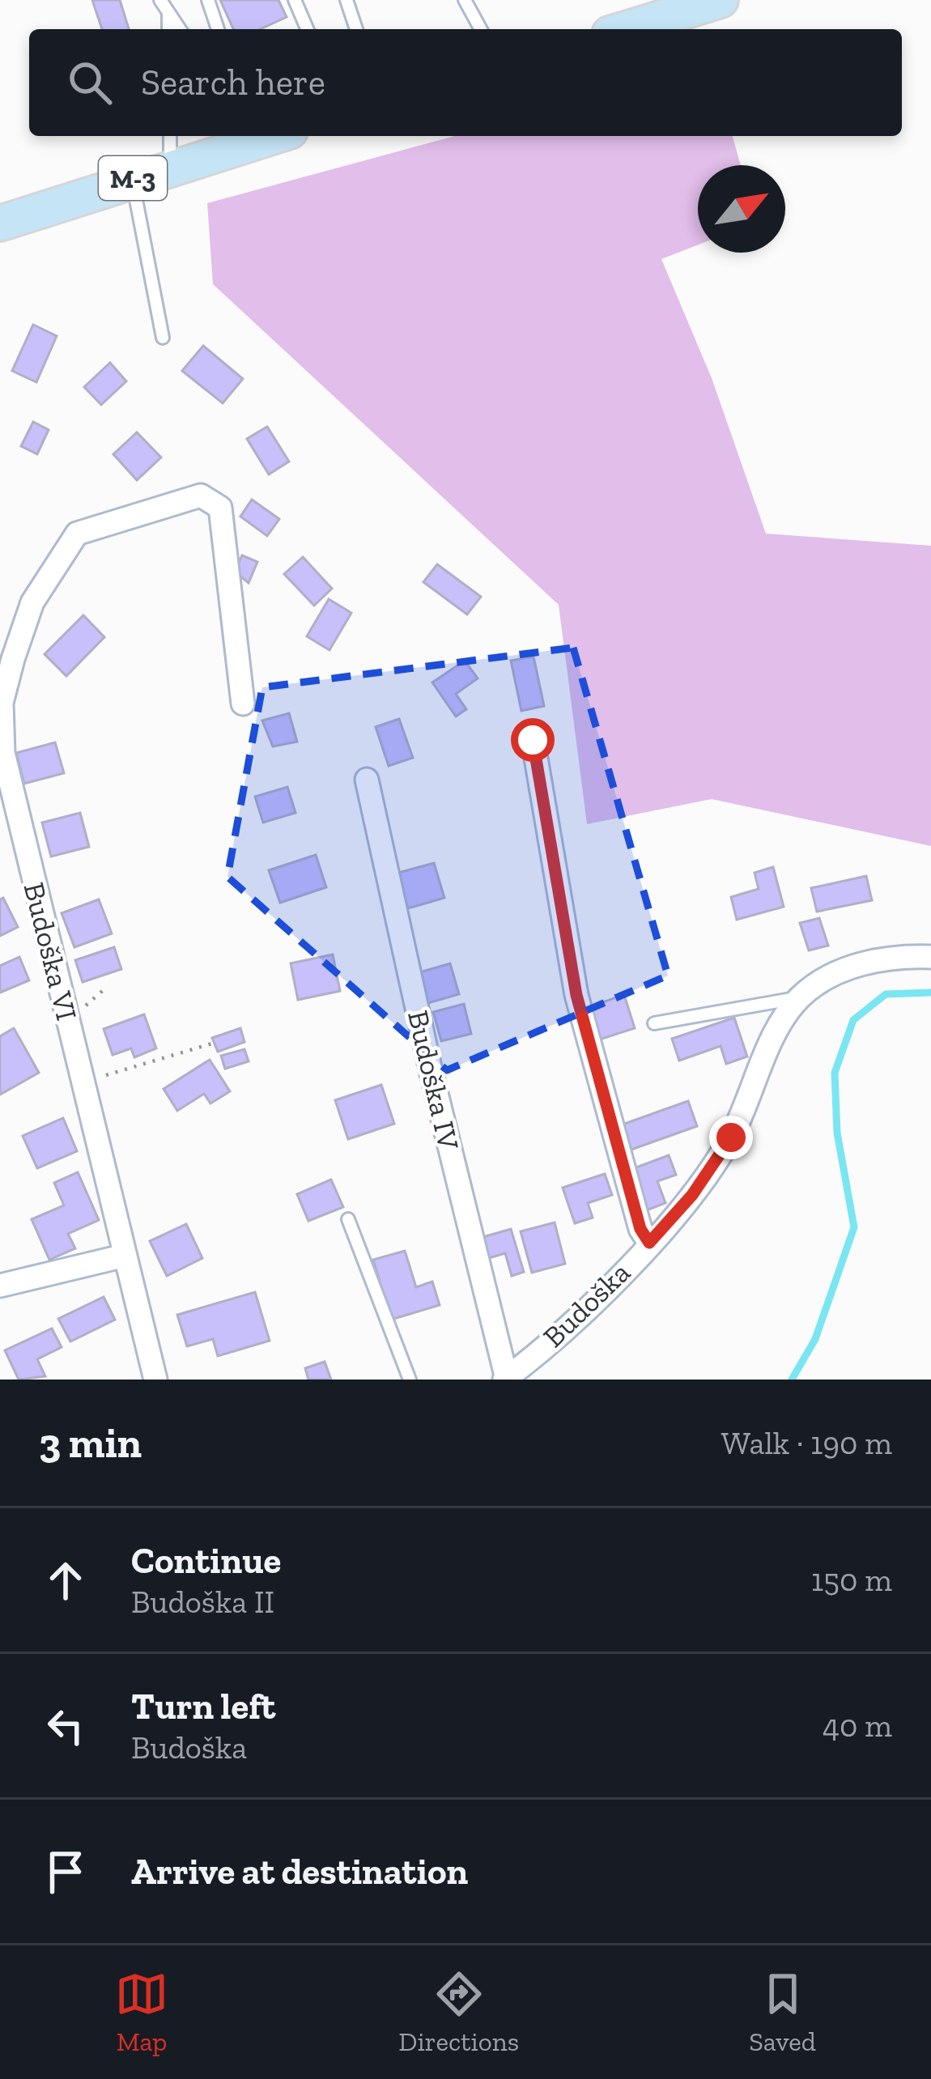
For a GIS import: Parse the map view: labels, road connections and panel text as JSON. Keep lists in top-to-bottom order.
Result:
{
  "streets": {
    "main road": ["M-3"],
    "street": ["Budoška VI", "Budoška IV", "Budoška"]
  },
  "crossings": [
    ["Budoška IV", "Budoška"]
  ],
  "north": "top right",
  "page": {
    "search": "Search here",
    "heading": ["3 min", "Walk · 190 m"],
    "list": [
      ["Continue", "Budoška II", "150 m"],
      ["Turn left", "Budoška", "40 m"],
      "Arrive at destination"
    ],
    "nav": ["Map", "Directions", "Saved"]
  }
}
